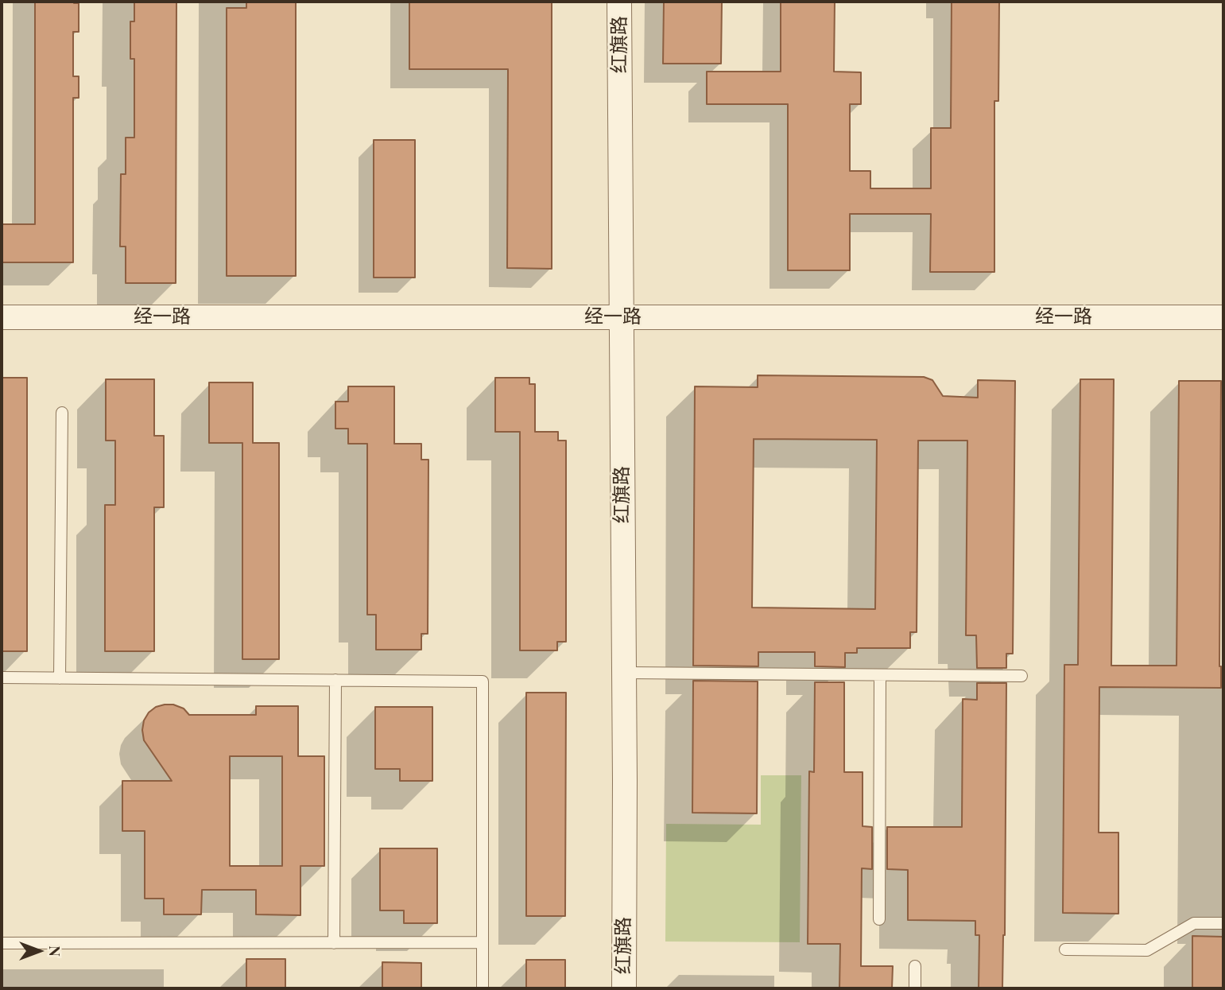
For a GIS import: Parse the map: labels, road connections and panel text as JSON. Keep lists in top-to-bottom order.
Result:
{
  "streets": {
    "street": ["红旗路", "经一路"]
  },
  "crossings": [
    ["红旗路", "经一路"]
  ],
  "north": "right"
}
